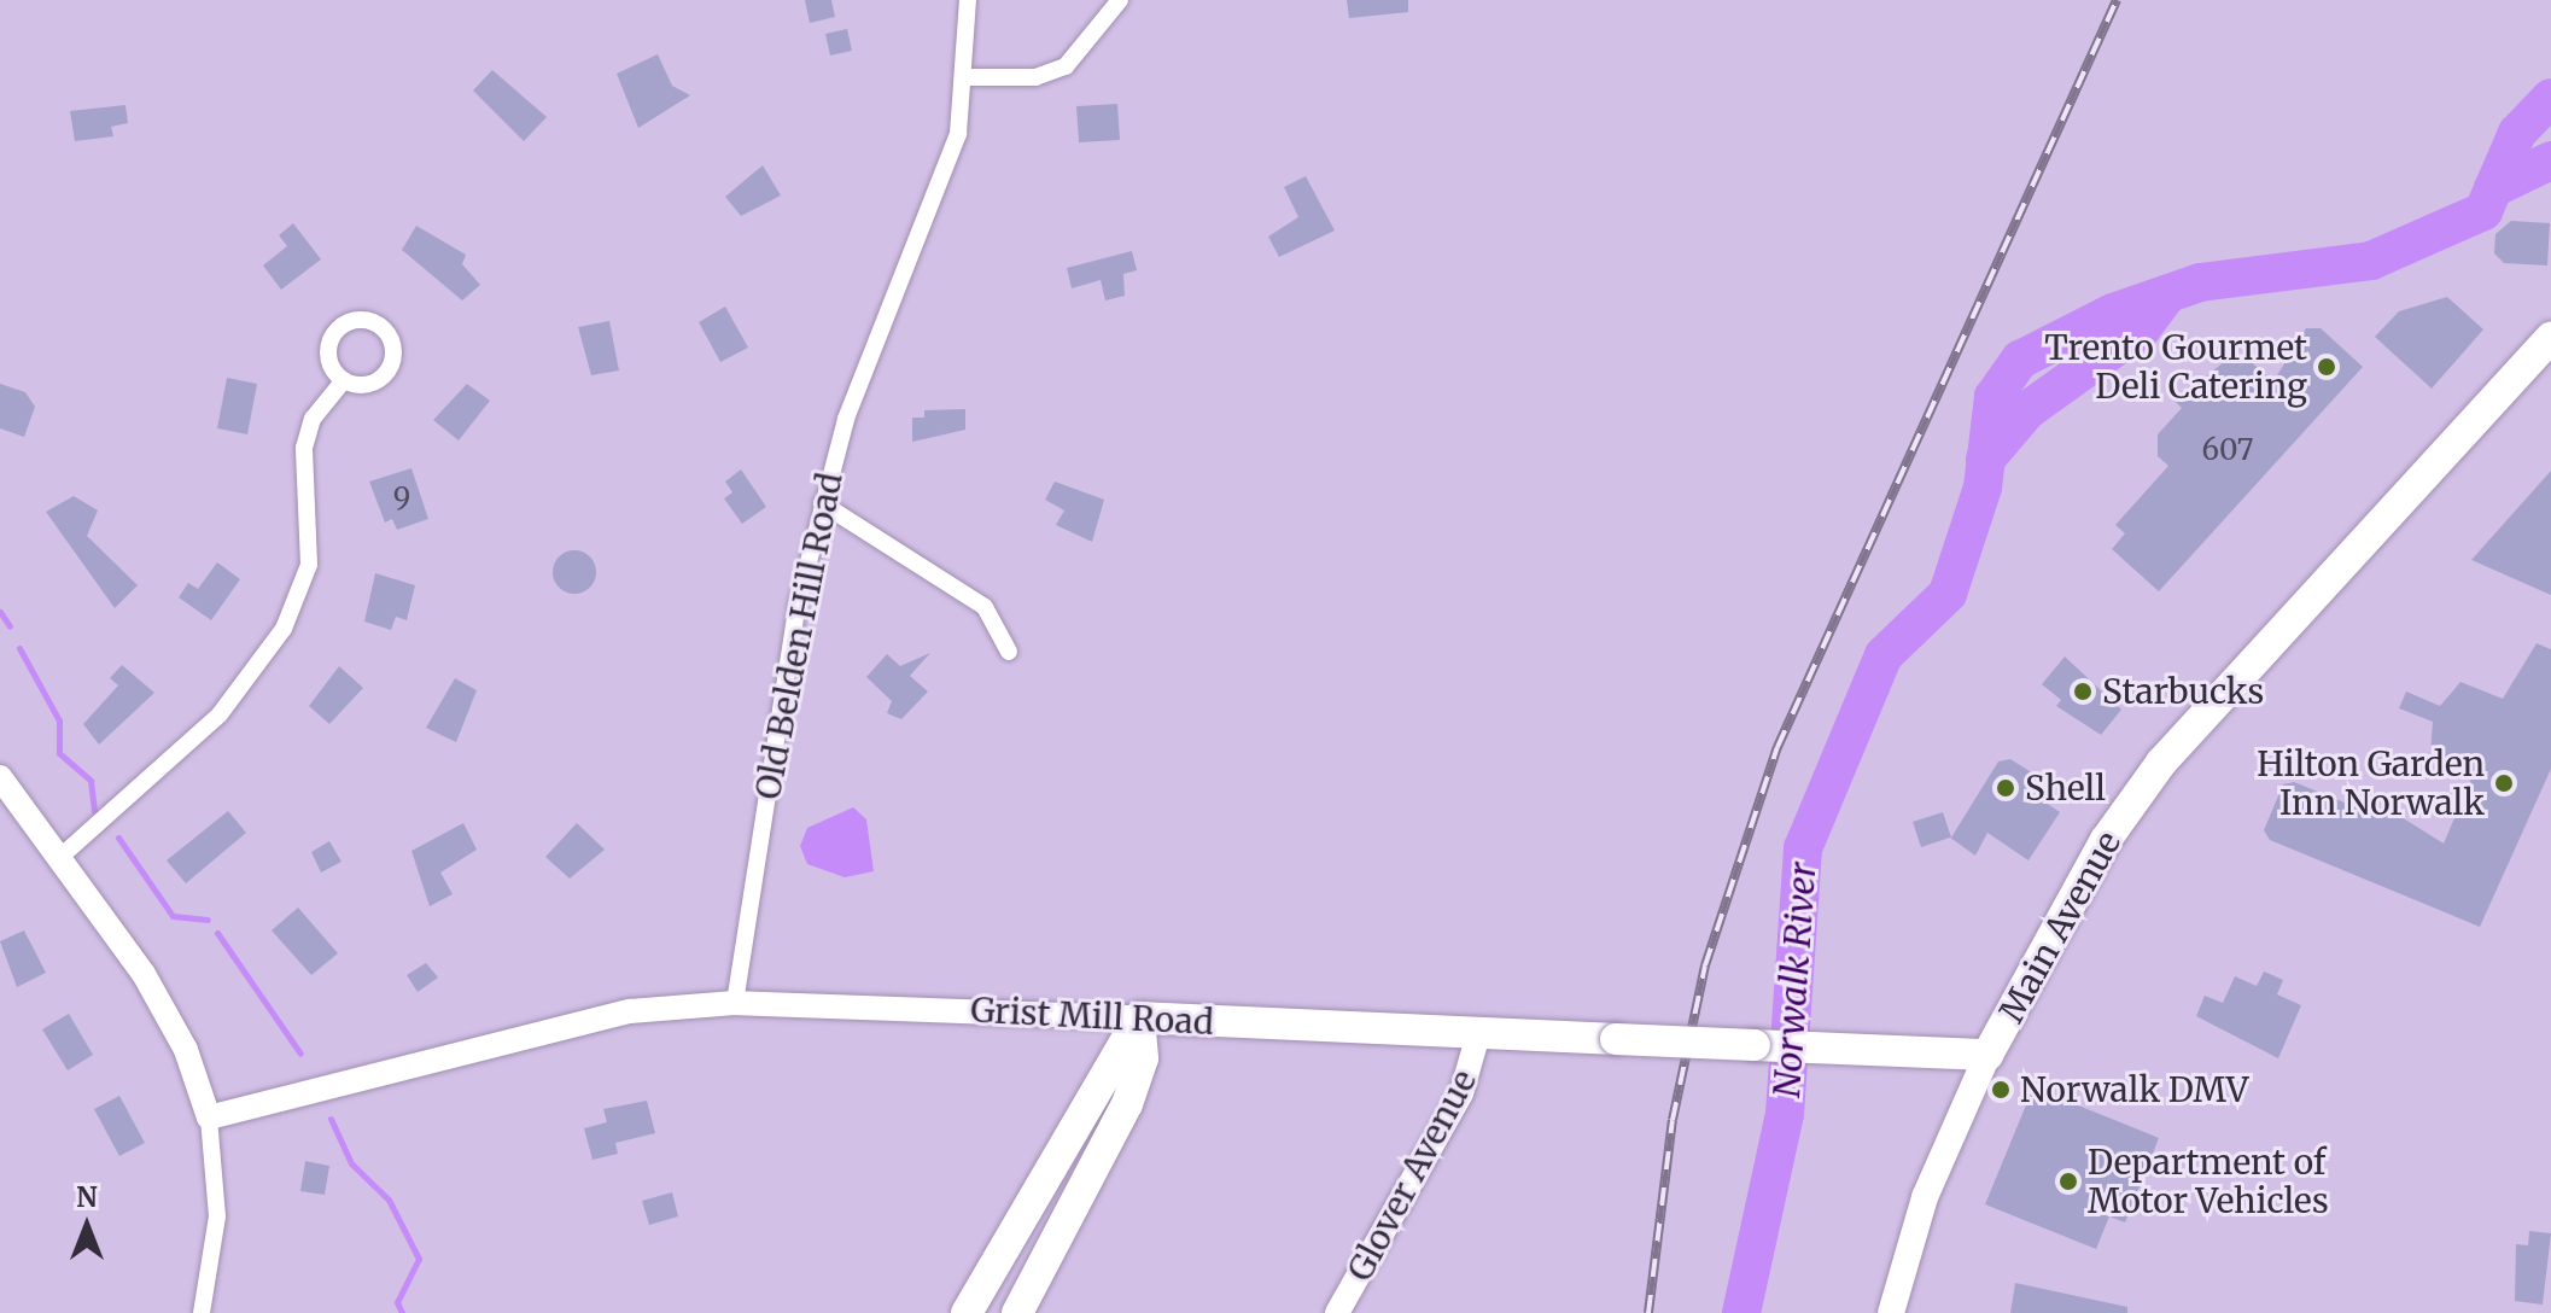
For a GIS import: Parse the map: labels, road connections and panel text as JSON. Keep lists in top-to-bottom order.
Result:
{
  "streets": {
    "highway": ["Main Avenue", "Grist Mill Road"],
    "main road": ["Glover Avenue"],
    "street": ["Old Belden Hill Road"]
  },
  "crossings": [
    ["Old Belden Hill Road", "Grist Mill Road"],
    ["Main Avenue", "Grist Mill Road"],
    ["Grist Mill Road", "Glover Avenue"]
  ],
  "water": ["Norwalk River"],
  "places": [
    "Trento Gourmet Deli Catering",
    "Starbucks",
    "Hilton Garden Inn Norwalk",
    "Shell",
    "Norwalk DMV",
    "Department of Motor Vehicles"
  ],
  "house_numbers": ["607", "9"],
  "north": "top"
}
